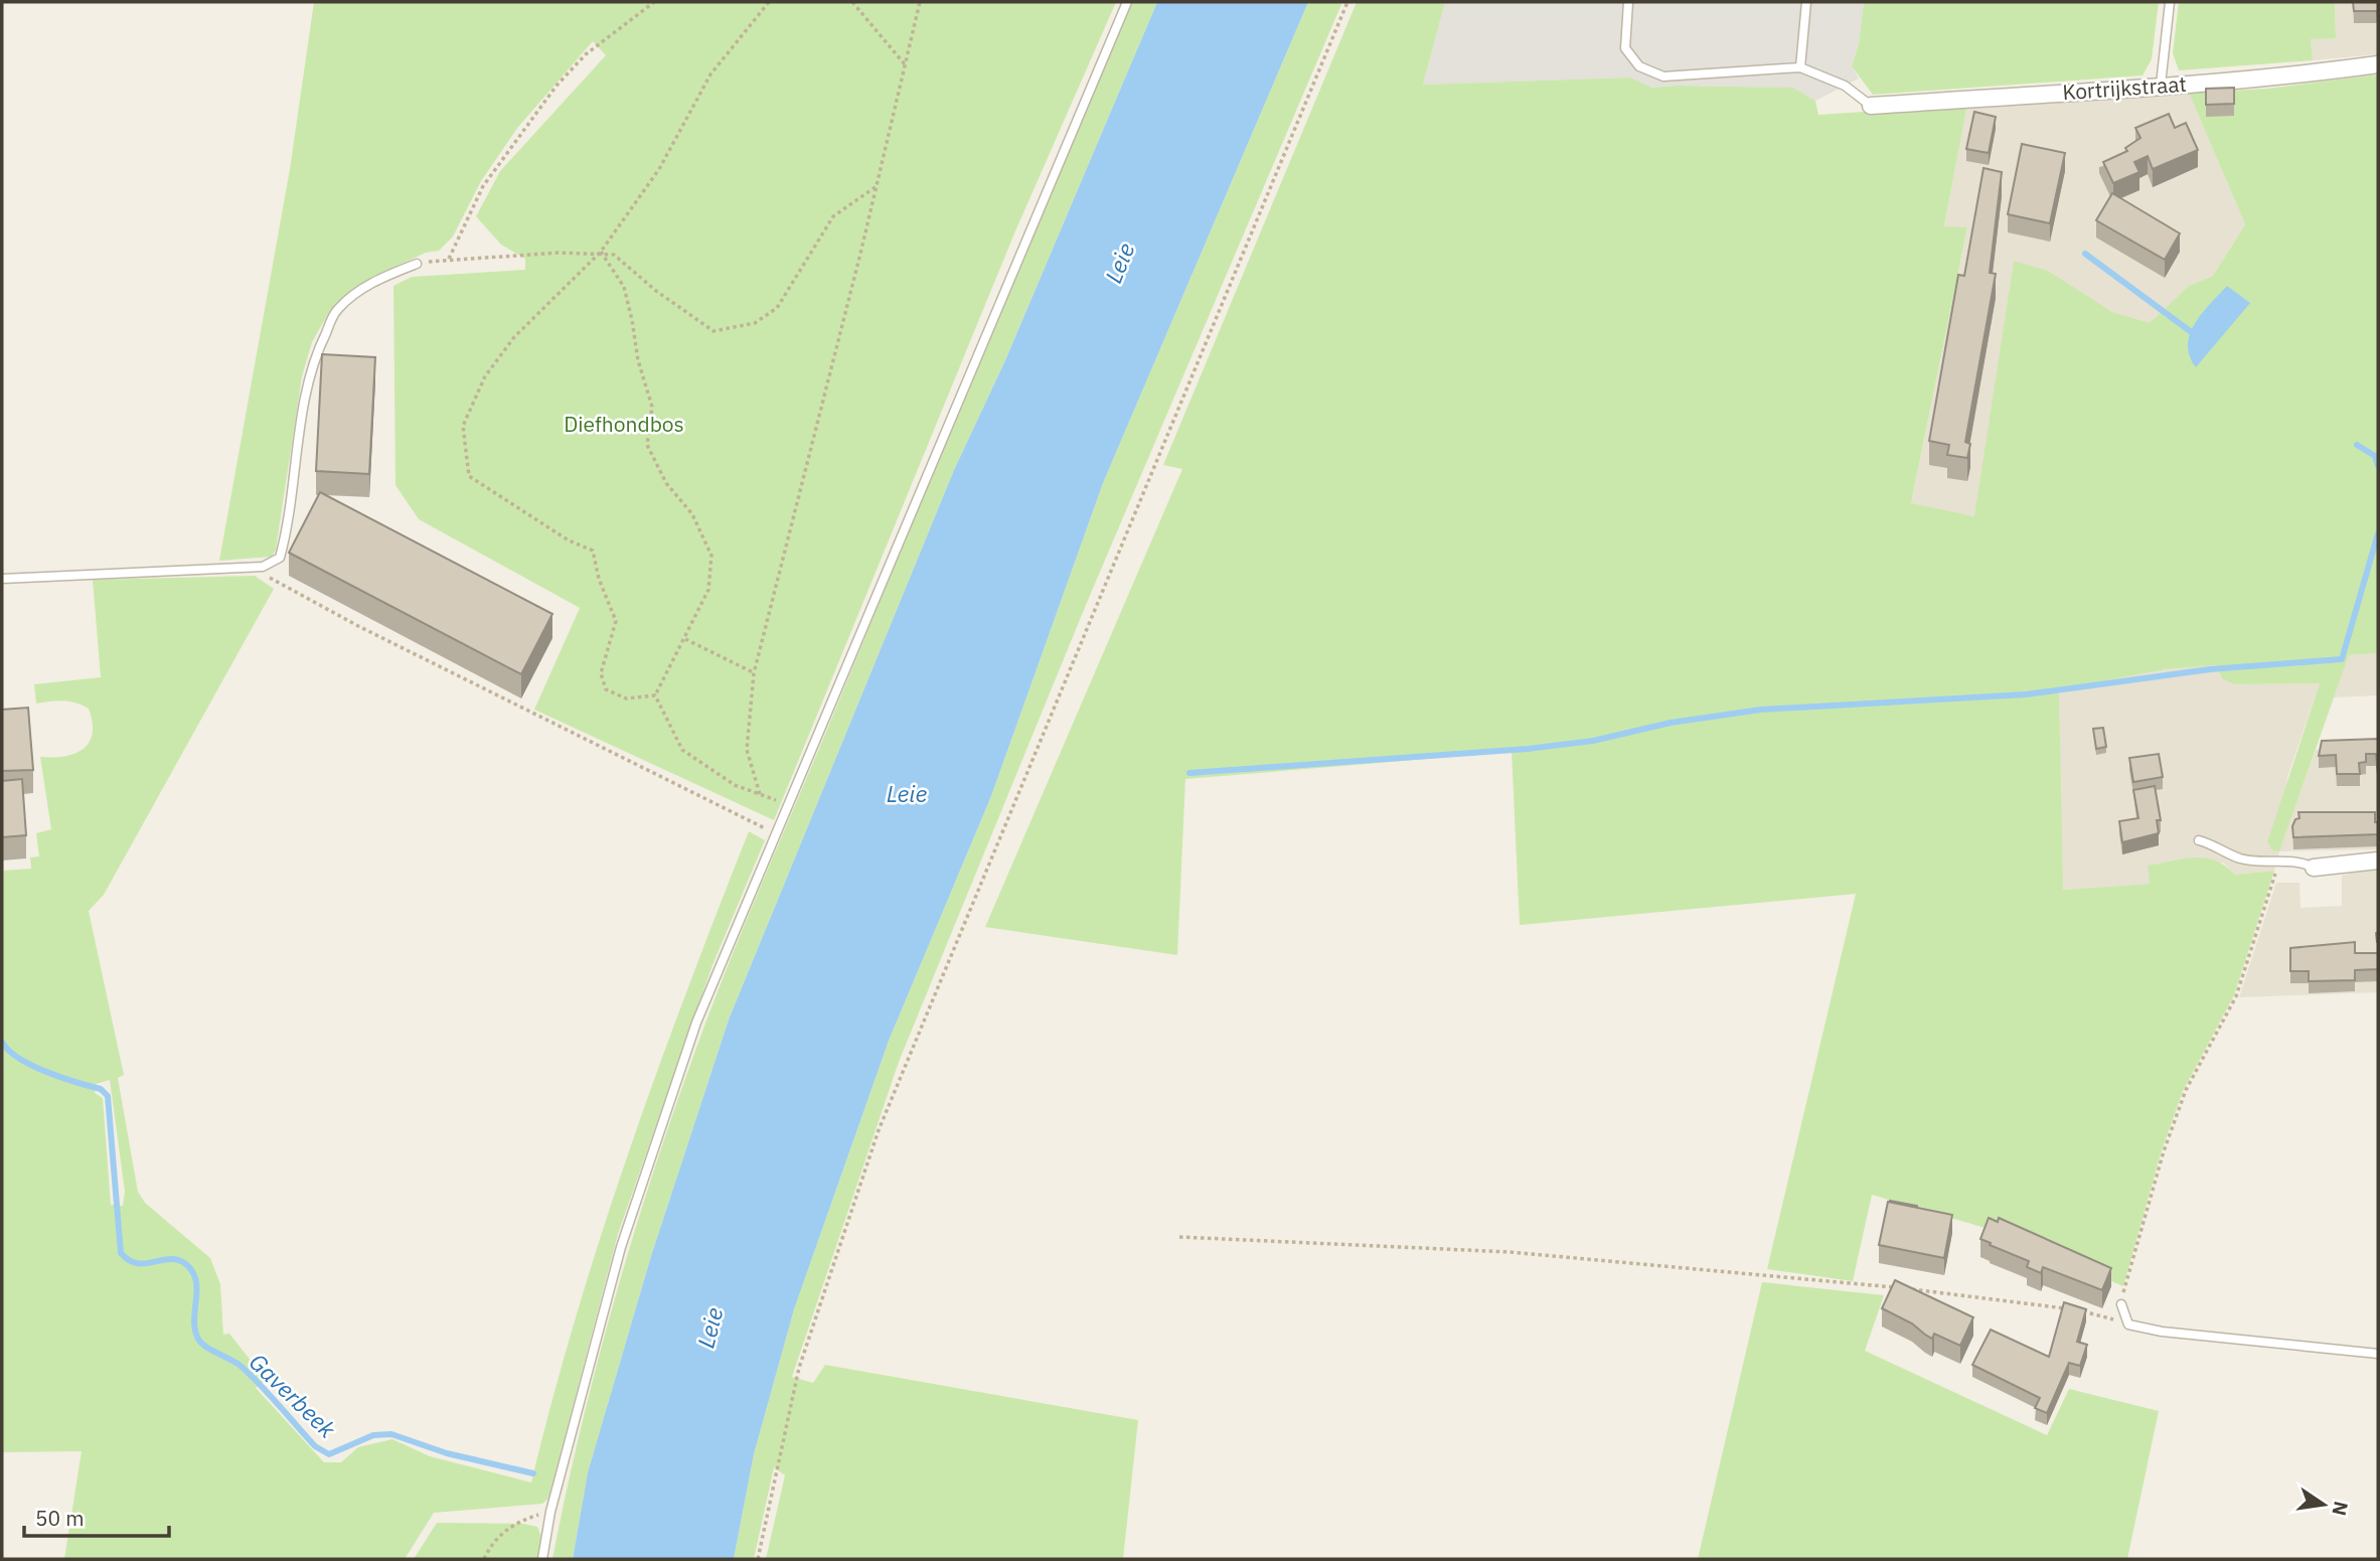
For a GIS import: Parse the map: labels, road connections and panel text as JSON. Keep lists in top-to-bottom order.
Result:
{
  "streets": {
    "street": ["Kortrijkstraat"]
  },
  "water": ["Leie", "Gaverbeek"],
  "parks": ["Diefhondbos"],
  "scale_bar": "50 m",
  "north": "right"
}
